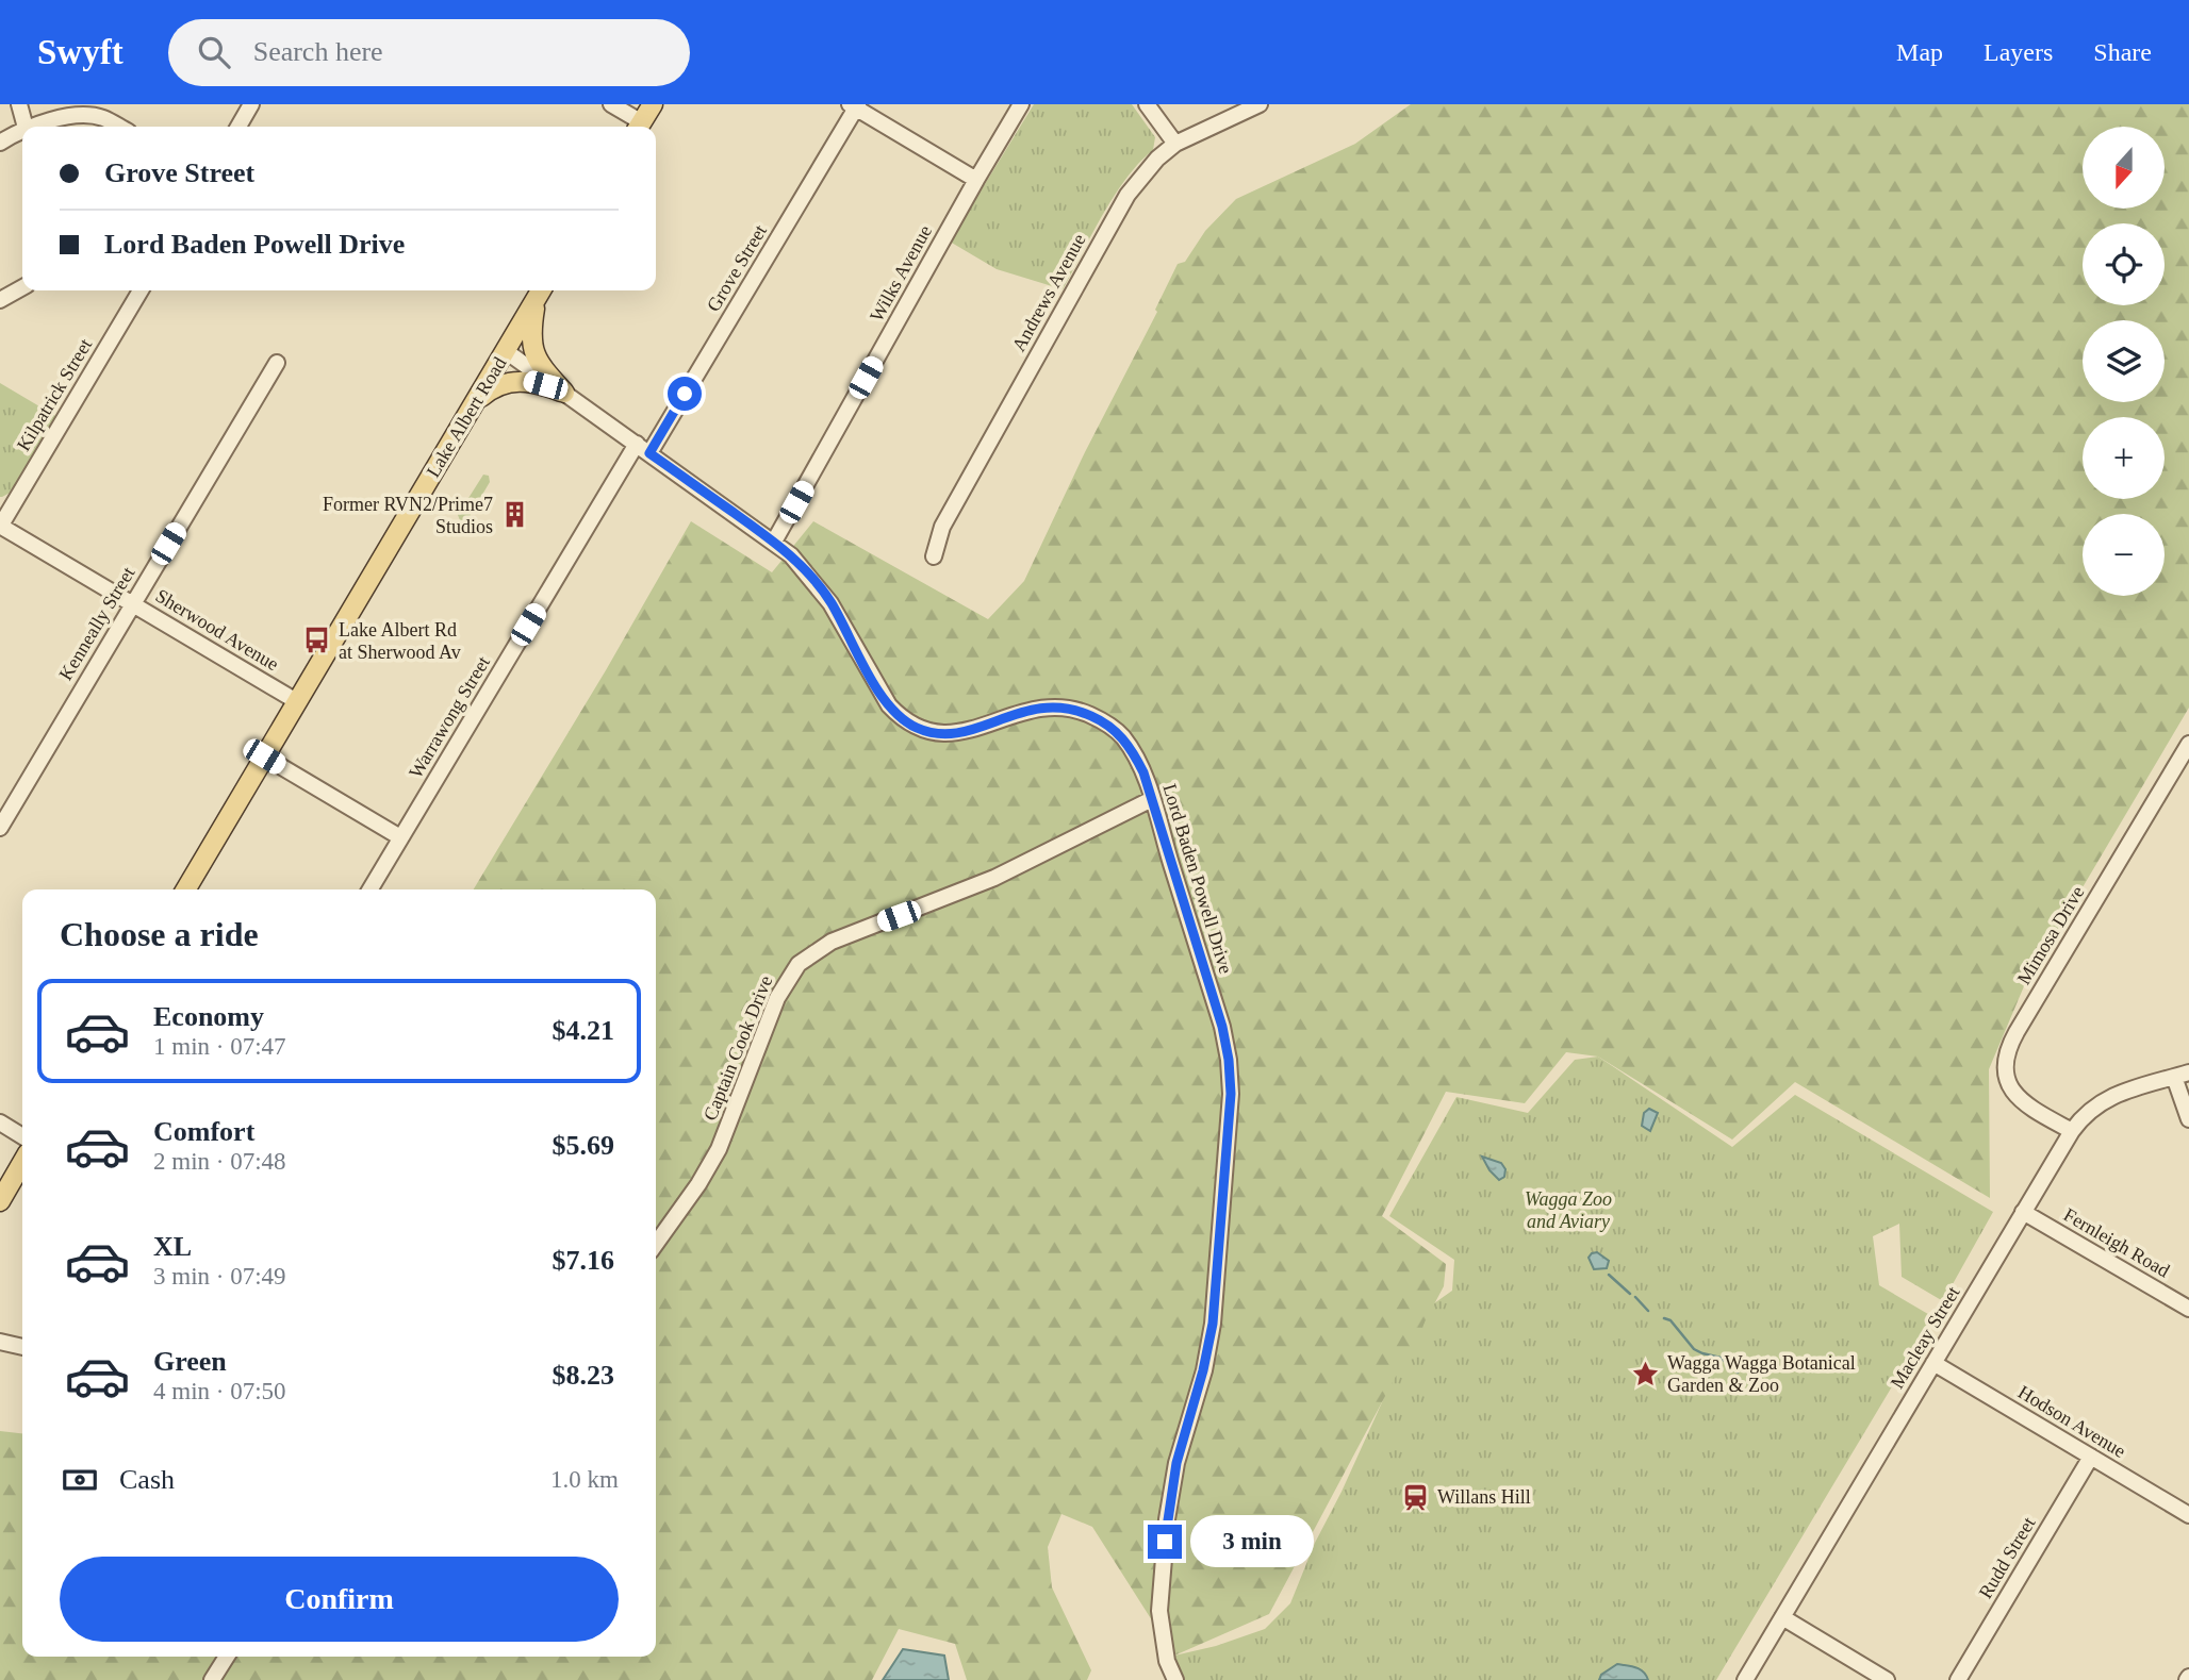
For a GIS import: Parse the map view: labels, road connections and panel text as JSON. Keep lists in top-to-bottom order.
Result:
{
  "streets": {
    "main road": ["Lake Albert Road"],
    "street": [
      "Grove Street",
      "Wilks Avenue",
      "Andrews Avenue",
      "Kilpatrick Street",
      "Kenneally Street",
      "Sherwood Avenue",
      "Warrawong Street",
      "Lord Baden Powell Drive",
      "Mimosa Drive",
      "Captain Cook Drive",
      "Fernleigh Road",
      "Macleay Street",
      "Hodson Avenue",
      "Rudd Street"
    ]
  },
  "crossings": [
    ["Grove Street", "Warrawong Street"],
    ["Grove Street", "Lord Baden Powell Drive"],
    ["Wilks Avenue", "Lord Baden Powell Drive"],
    ["Kilpatrick Street", "Sherwood Avenue"],
    ["Lake Albert Road", "Sherwood Avenue"],
    ["Lake Albert Road", "Lord Baden Powell Drive"],
    ["Kenneally Street", "Sherwood Avenue"],
    ["Warrawong Street", "Lord Baden Powell Drive"],
    ["Lord Baden Powell Drive", "Captain Cook Drive"],
    ["Mimosa Drive", "Macleay Street"],
    ["Fernleigh Road", "Macleay Street"],
    ["Macleay Street", "Hodson Avenue"],
    ["Hodson Avenue", "Rudd Street"]
  ],
  "parks": ["Wagga Zoo and Aviary"],
  "places": {
    "building": ["Former RVN2/Prime7 Studios"],
    "bus stop": ["Lake Albert Rd at Sherwood Av"],
    "place": ["Wagga Wagga Botanical Garden & Zoo"],
    "station": ["Willans Hill"]
  },
  "north": "bottom",
  "page": {
    "header": "Swyft",
    "search": "Search here",
    "nav": ["Map", "Layers", "Share"],
    "map_buttons": ["+", "−"],
    "banner": ["Grove Street", "Lord Baden Powell Drive"],
    "heading": "Choose a ride",
    "list": [
      {
        "name": "Economy",
        "note": "1 min · 07:47",
        "value": "$4.21"
      },
      {
        "name": "Comfort",
        "note": "2 min · 07:48",
        "value": "$5.69"
      },
      {
        "name": "XL",
        "note": "3 min · 07:49",
        "value": "$7.16"
      },
      {
        "name": "Green",
        "note": "4 min · 07:50",
        "value": "$8.23"
      }
    ],
    "pay": ["Cash", "1.0 km"],
    "bubble": "3 min",
    "buttons": "Confirm"
  }
}
